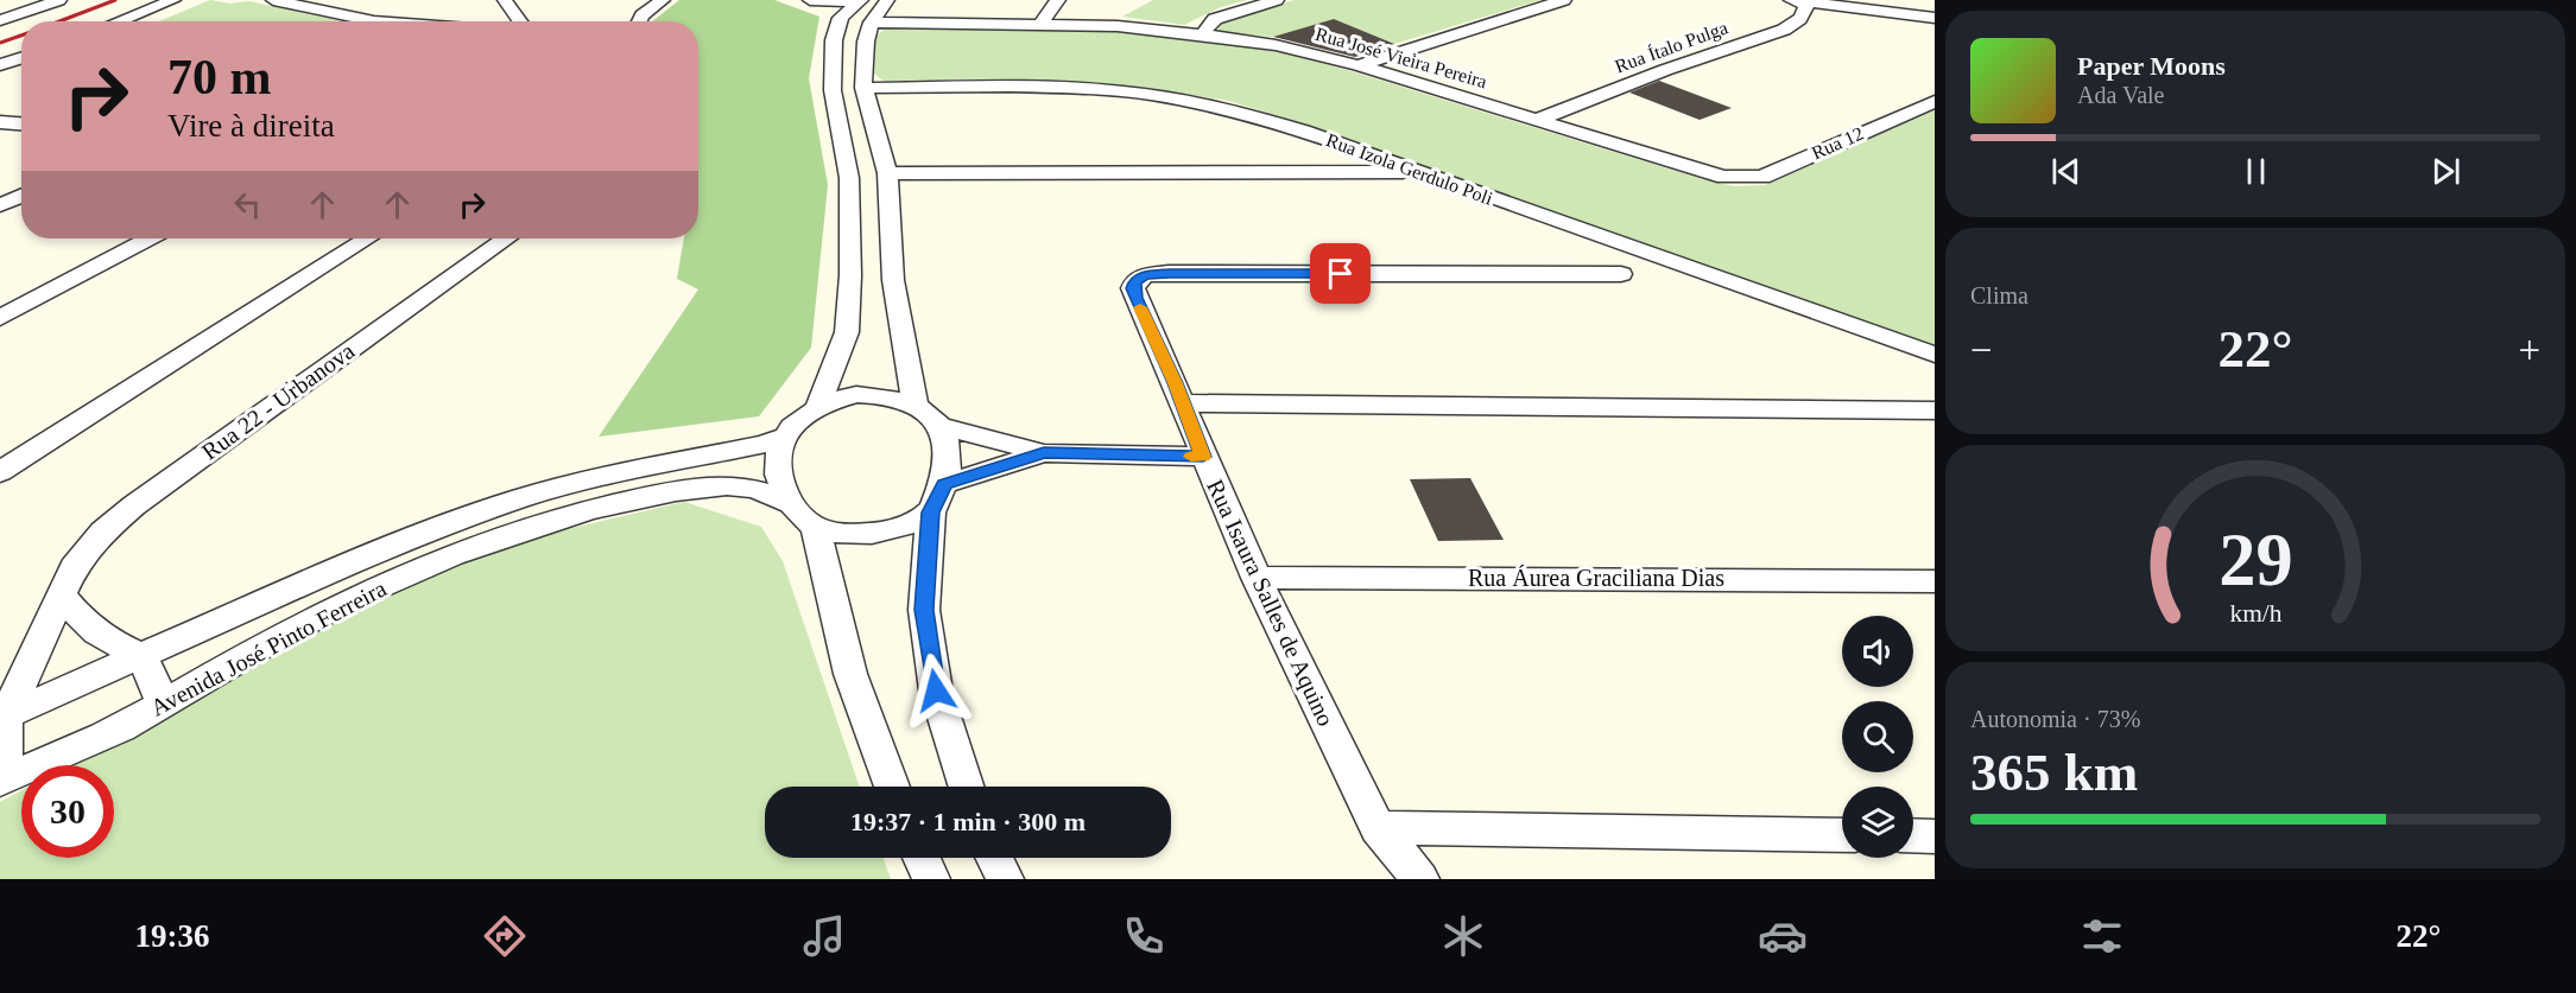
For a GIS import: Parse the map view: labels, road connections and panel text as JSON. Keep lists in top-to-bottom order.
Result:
{
  "streets": {
    "street": [
      "Rua Ítalo Pulga",
      "Rua José Vieira Pereira",
      "Rua 12",
      "Rua Izola Gerdulo Poli",
      "Rua 22 - Urbanova",
      "Rua Áurea Graciliana Dias",
      "Rua Isaura Salles de Aquino",
      "Avenida José Pinto Ferreira"
    ]
  },
  "crossings": [
    ["Rua Ítalo Pulga", "Rua José Vieira Pereira"],
    ["Rua José Vieira Pereira", "Rua 12"],
    ["Rua 22 - Urbanova", "Avenida José Pinto Ferreira"],
    ["Rua Áurea Graciliana Dias", "Rua Isaura Salles de Aquino"]
  ],
  "page": {
    "turn": ["70 m", "Vire à direita"],
    "song": ["Paper Moons", "Ada Vale"],
    "tile": [
      "Clima",
      ["Autonomia · 73%", "365 km"]
    ],
    "heat": ["−", "22°", "+"],
    "limit": "30",
    "trip": "19:37 · 1 min · 300 m",
    "tabs": ["19:36", "22°"],
    "gauge": ["29", "km/h"]
  }
}
